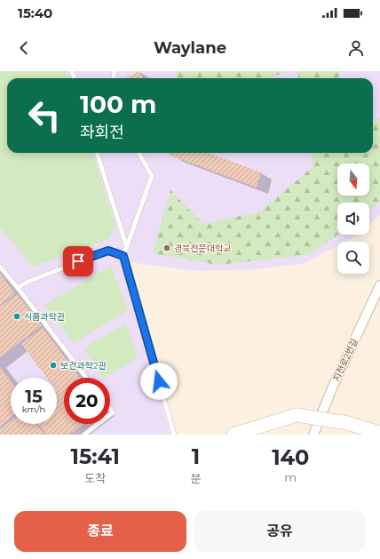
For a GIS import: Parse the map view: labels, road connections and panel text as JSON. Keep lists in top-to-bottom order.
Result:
{
  "streets": {
    "street": ["지천로2번길"]
  },
  "places": ["경북전문대학교", "식품과학관", "보건과학2관"],
  "north": "bottom",
  "page": {
    "status": "15:40",
    "header": "Waylane",
    "turn": ["100 m", "좌회전"],
    "speed": "15 km/h",
    "limit": "20",
    "eta": [
      "15:41",
      "도착",
      "1",
      "분",
      "140",
      "m"
    ],
    "buttons": ["종료", "공유"]
  }
}
